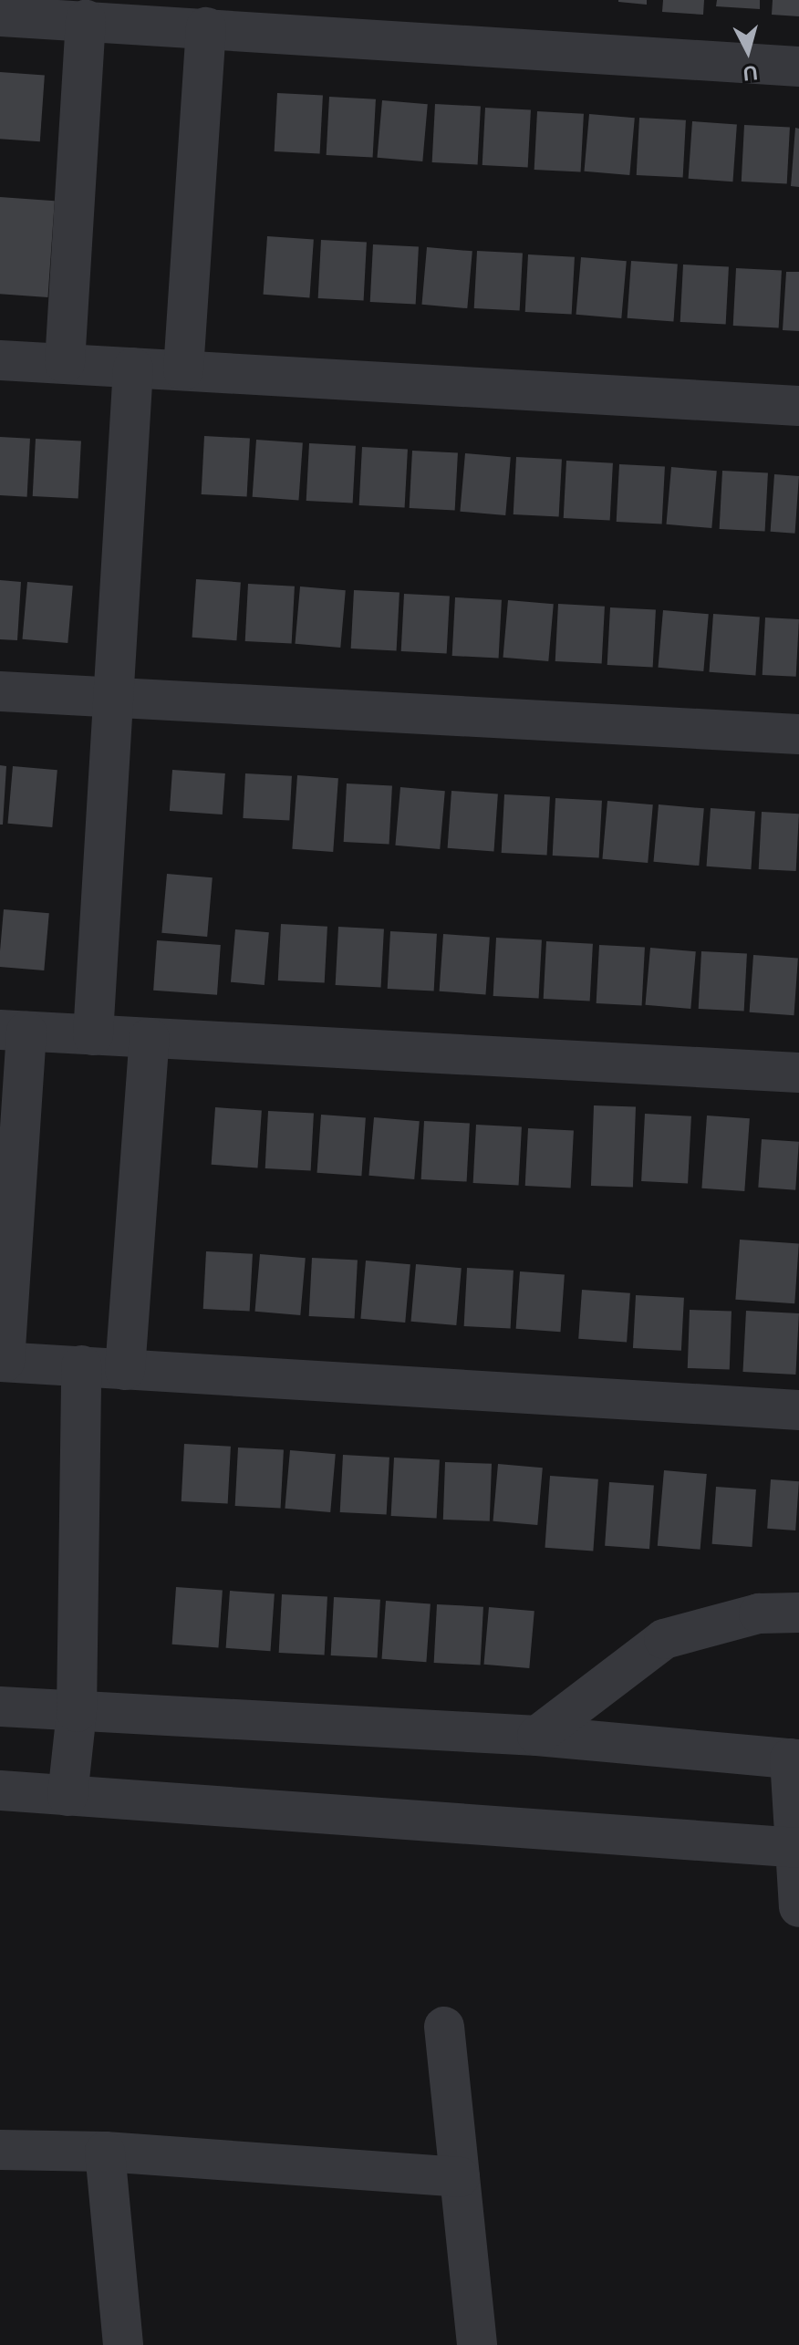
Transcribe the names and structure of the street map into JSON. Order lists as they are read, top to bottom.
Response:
{
  "north": "bottom"
}
